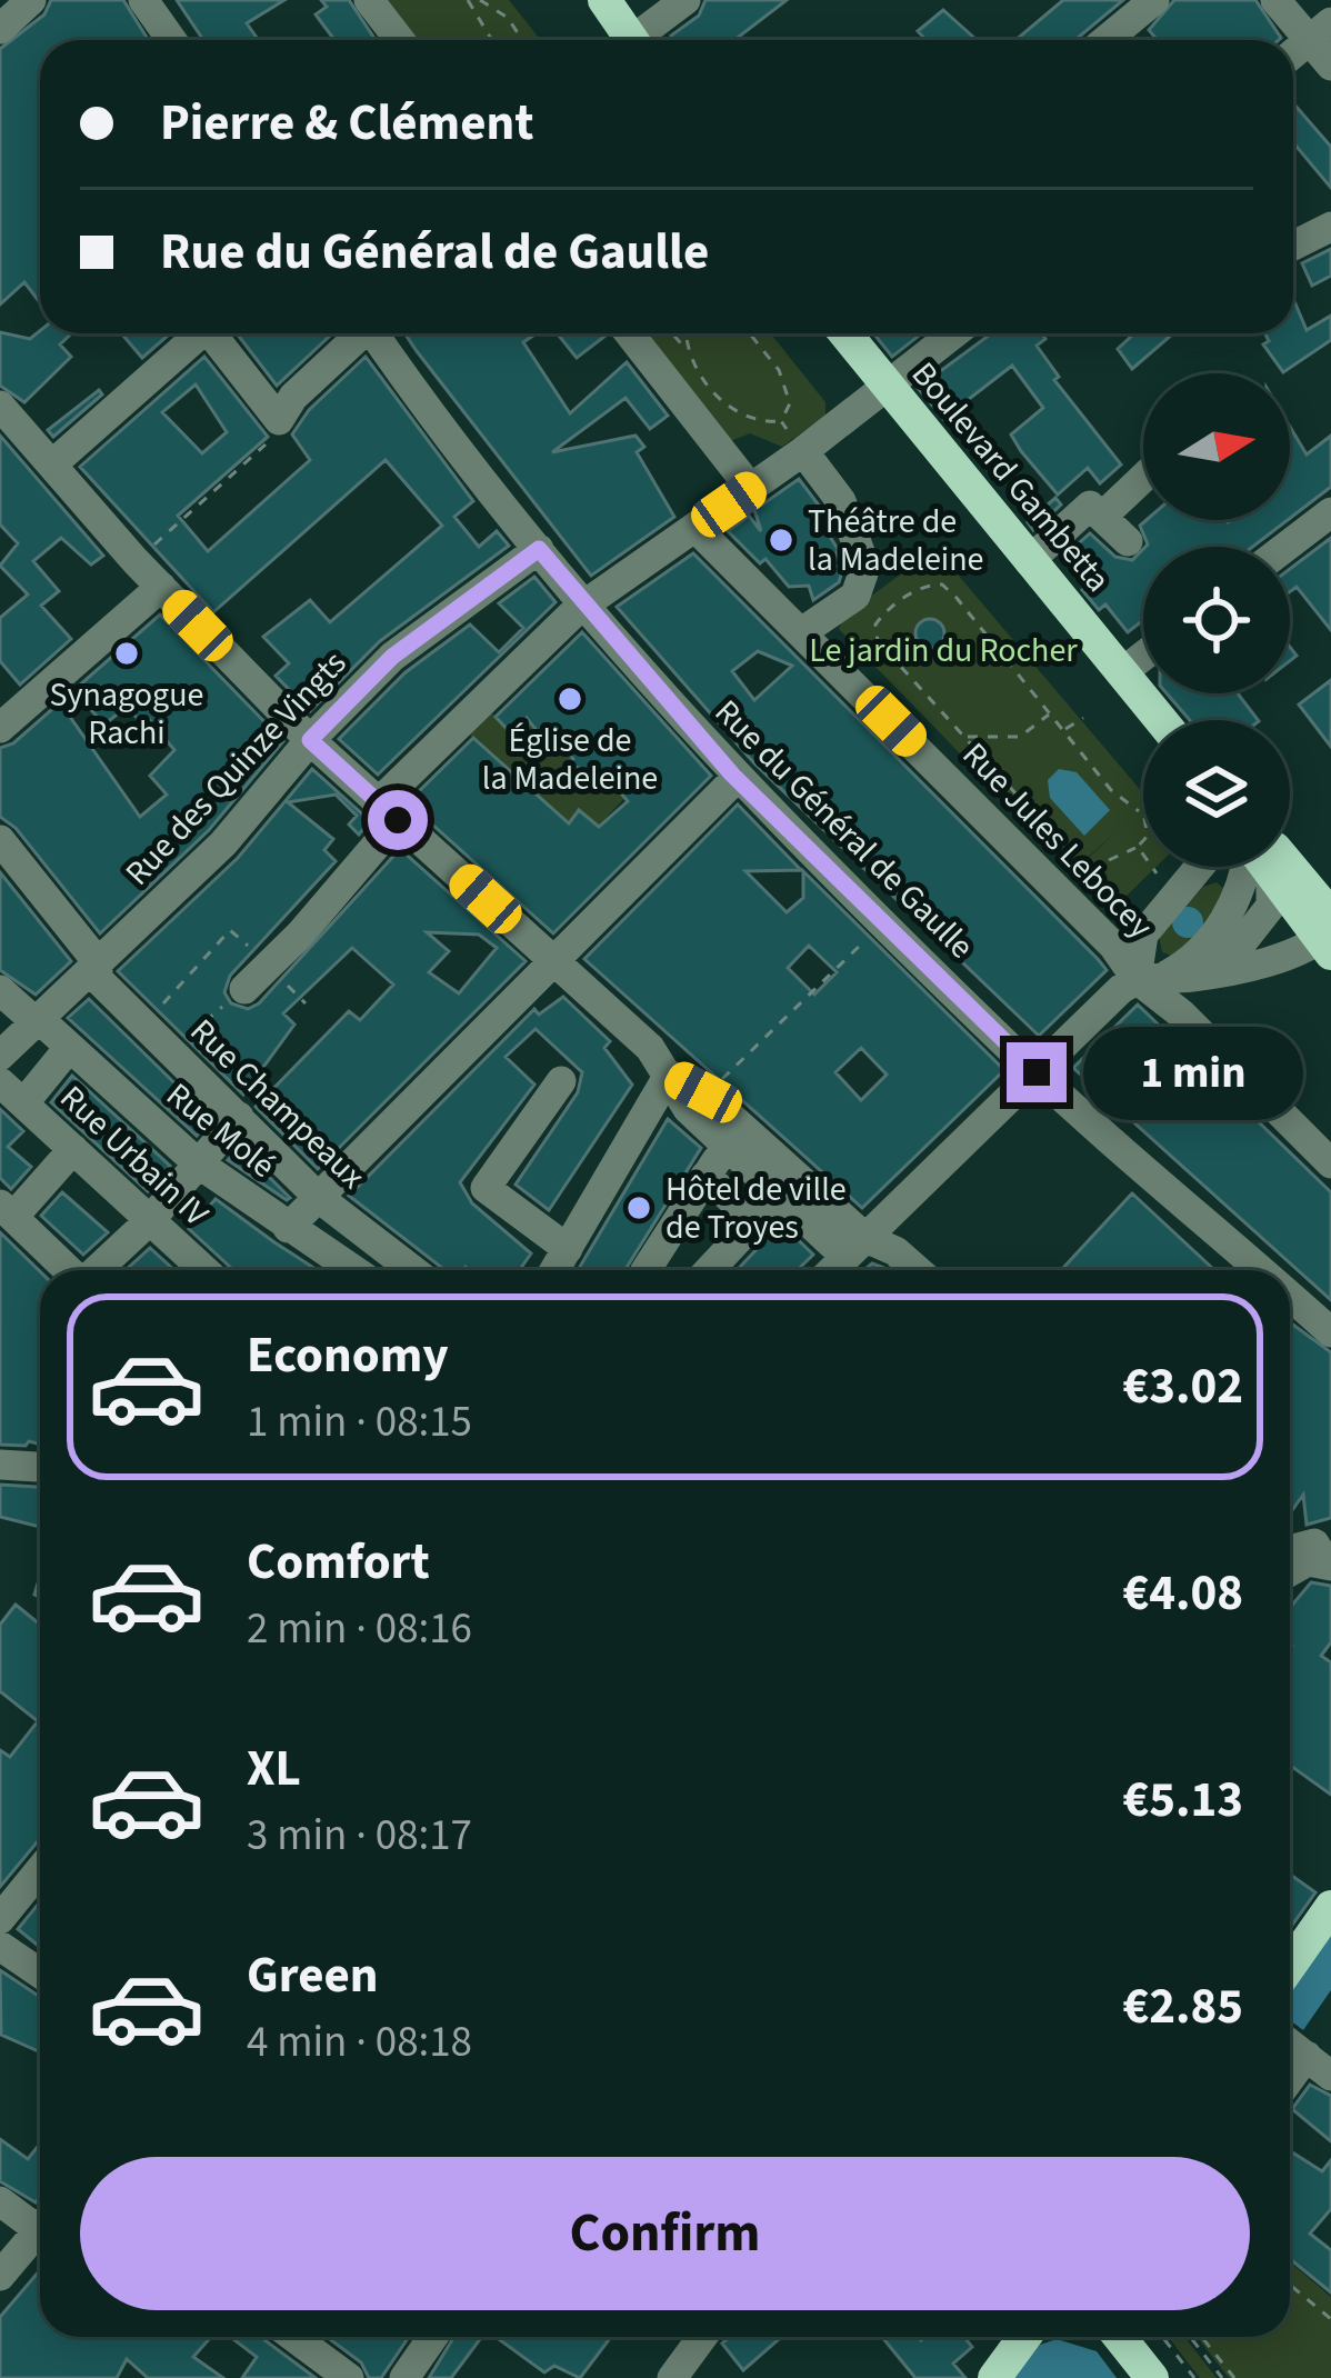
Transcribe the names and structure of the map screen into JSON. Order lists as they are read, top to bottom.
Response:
{
  "streets": {
    "main road": ["Boulevard Gambetta"],
    "street": [
      "Rue des Quinze Vingts",
      "Rue du Général de Gaulle",
      "Rue Jules Lebocey",
      "Rue Champeaux",
      "Rue Molé",
      "Rue Urbain IV"
    ]
  },
  "crossings": [
    ["Rue des Quinze Vingts", "Rue du Général de Gaulle"],
    ["Rue des Quinze Vingts", "Rue Champeaux"],
    ["Rue des Quinze Vingts", "Rue Molé"]
  ],
  "parks": ["Le jardin du Rocher"],
  "places": [
    "Théâtre de la Madeleine",
    "Synagogue Rachi",
    "Église de la Madeleine",
    "Hôtel de ville de Troyes"
  ],
  "north": "right",
  "page": {
    "banner": ["Pierre & Clément", "Rue du Général de Gaulle"],
    "bubble": "1 min",
    "list": [
      {
        "name": "Economy",
        "note": "1 min · 08:15",
        "value": "€3.02"
      },
      {
        "name": "Comfort",
        "note": "2 min · 08:16",
        "value": "€4.08"
      },
      {
        "name": "XL",
        "note": "3 min · 08:17",
        "value": "€5.13"
      },
      {
        "name": "Green",
        "note": "4 min · 08:18",
        "value": "€2.85"
      }
    ],
    "buttons": "Confirm"
  }
}
